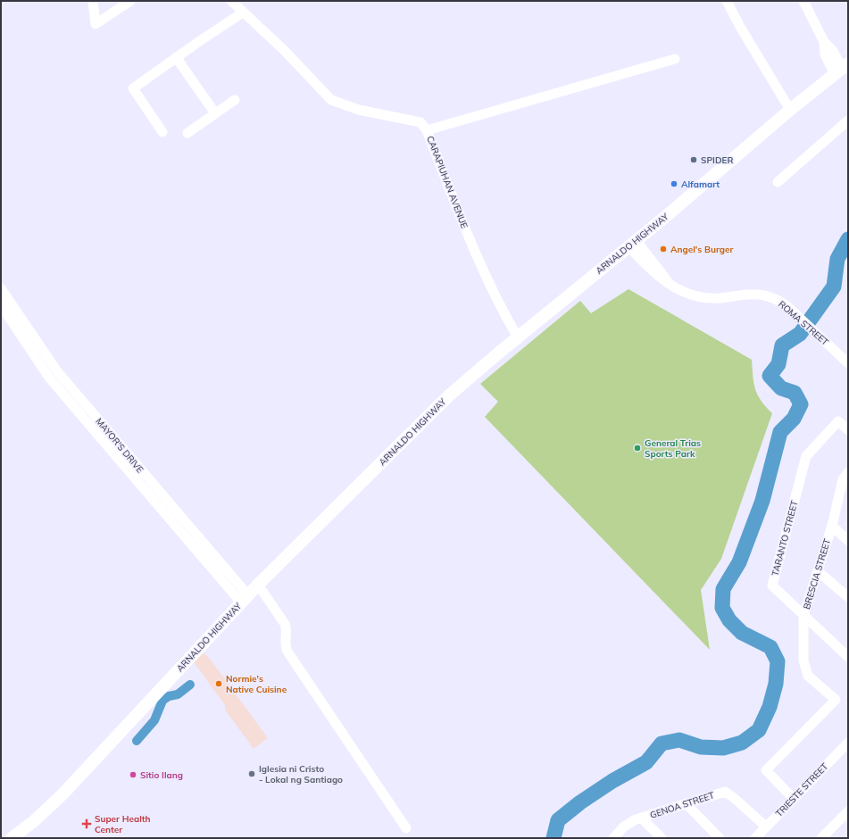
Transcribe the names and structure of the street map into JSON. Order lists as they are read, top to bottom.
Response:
{
  "streets": {
    "main road": ["ARNALDO HIGHWAY"],
    "street": [
      "CARAPIUHAN AVENUE",
      "ROMA STREET",
      "MAYOR'S DRIVE",
      "TARANTO STREET",
      "BRESCIA STREET",
      "TRIESTE STREET",
      "GENOA STREET"
    ]
  },
  "crossings": [
    ["CARAPIUHAN AVENUE", "ARNALDO HIGHWAY"],
    ["ARNALDO HIGHWAY", "ROMA STREET"],
    ["ARNALDO HIGHWAY", "MAYOR'S DRIVE"],
    ["TARANTO STREET", "BRESCIA STREET"],
    ["BRESCIA STREET", "TRIESTE STREET"],
    ["TRIESTE STREET", "GENOA STREET"]
  ],
  "places": {
    "other": [
      "SPIDER",
      "Alfamart",
      "Angel's Burger",
      "General Trias Sports Park",
      "Normie's Native Cuisine",
      "Iglesia ni Cristo - Lokal ng Santiago",
      "Sitio Ilang"
    ],
    "health": ["Super Health Center"]
  }
}
